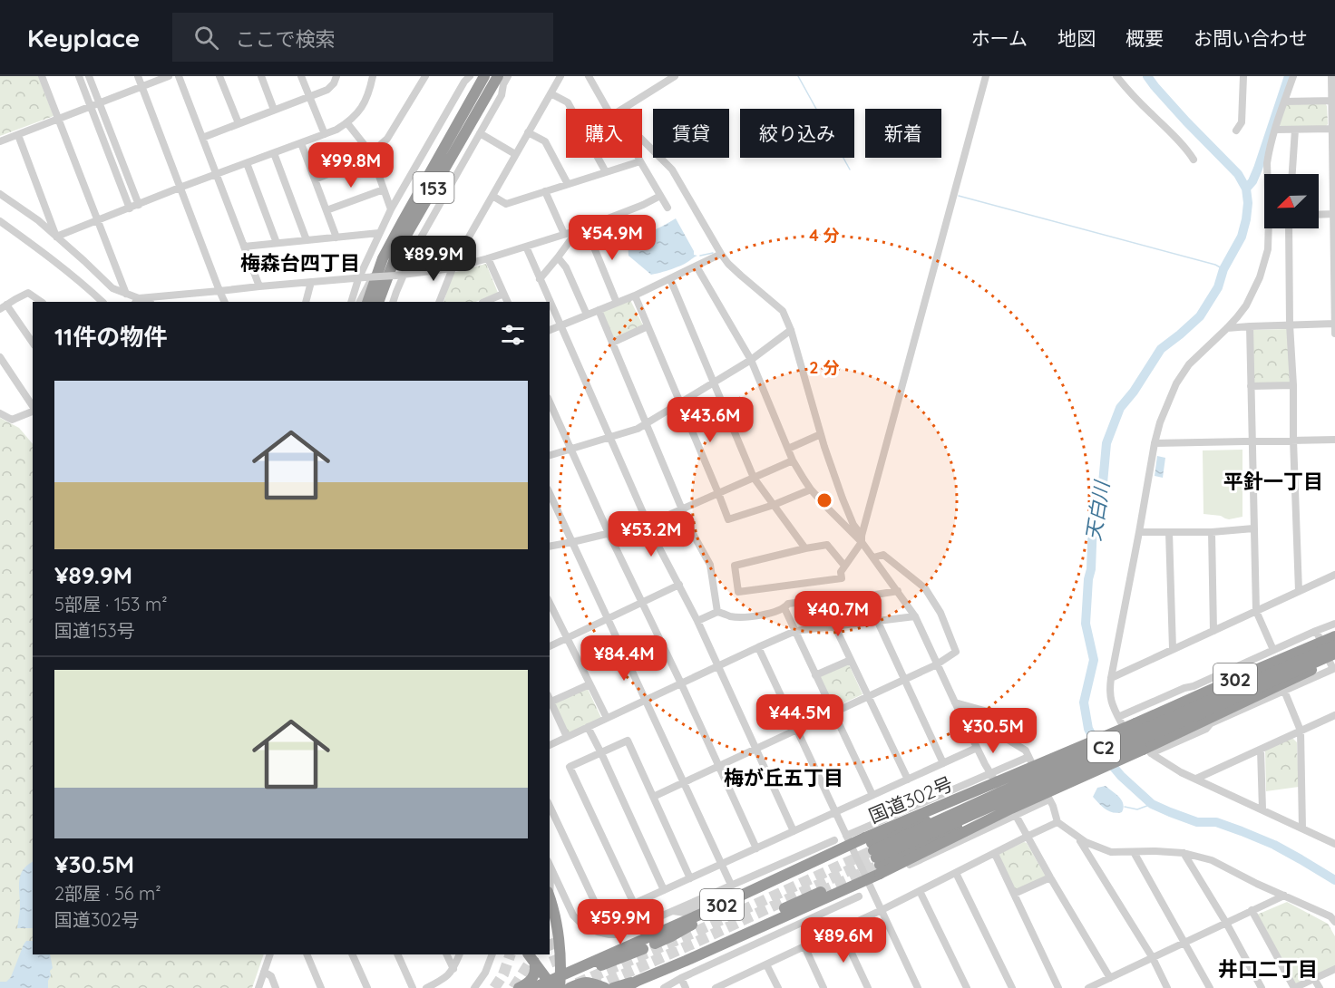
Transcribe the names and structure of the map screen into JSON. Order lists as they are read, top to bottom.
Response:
{
  "streets": {
    "highway": [
      "153",
      "302",
      "C2",
      "国道302号"
    ]
  },
  "crossings": [
    ["302", "国道302号"],
    ["C2", "国道302号"]
  ],
  "districts": [
    "梅森台四丁目",
    "平針一丁目",
    "梅が丘五丁目",
    "井口二丁目"
  ],
  "water": ["天白川"],
  "north": "bottom left",
  "page": {
    "header": "Keyplace",
    "search": "ここで検索",
    "nav": [
      "ホーム",
      "地図",
      "概要",
      "お問い合わせ"
    ],
    "chip": [
      "購入",
      "賃貸",
      "絞り込み",
      "新着"
    ],
    "price": [
      "¥99.8M",
      "¥54.9M",
      "¥89.9M",
      "¥43.6M",
      "¥53.2M",
      "¥40.7M",
      "¥84.4M",
      "¥44.5M",
      "¥30.5M",
      "¥59.9M",
      "¥89.6M"
    ],
    "heading": "11件の物件",
    "list": [
      {
        "name": "¥89.9M",
        "note": "5部屋 · 153 m² · 国道153号"
      },
      {
        "name": "¥30.5M",
        "note": "2部屋 · 56 m² · 国道302号"
      }
    ]
  },
  "rings": ["4 分", "2 分"]
}
